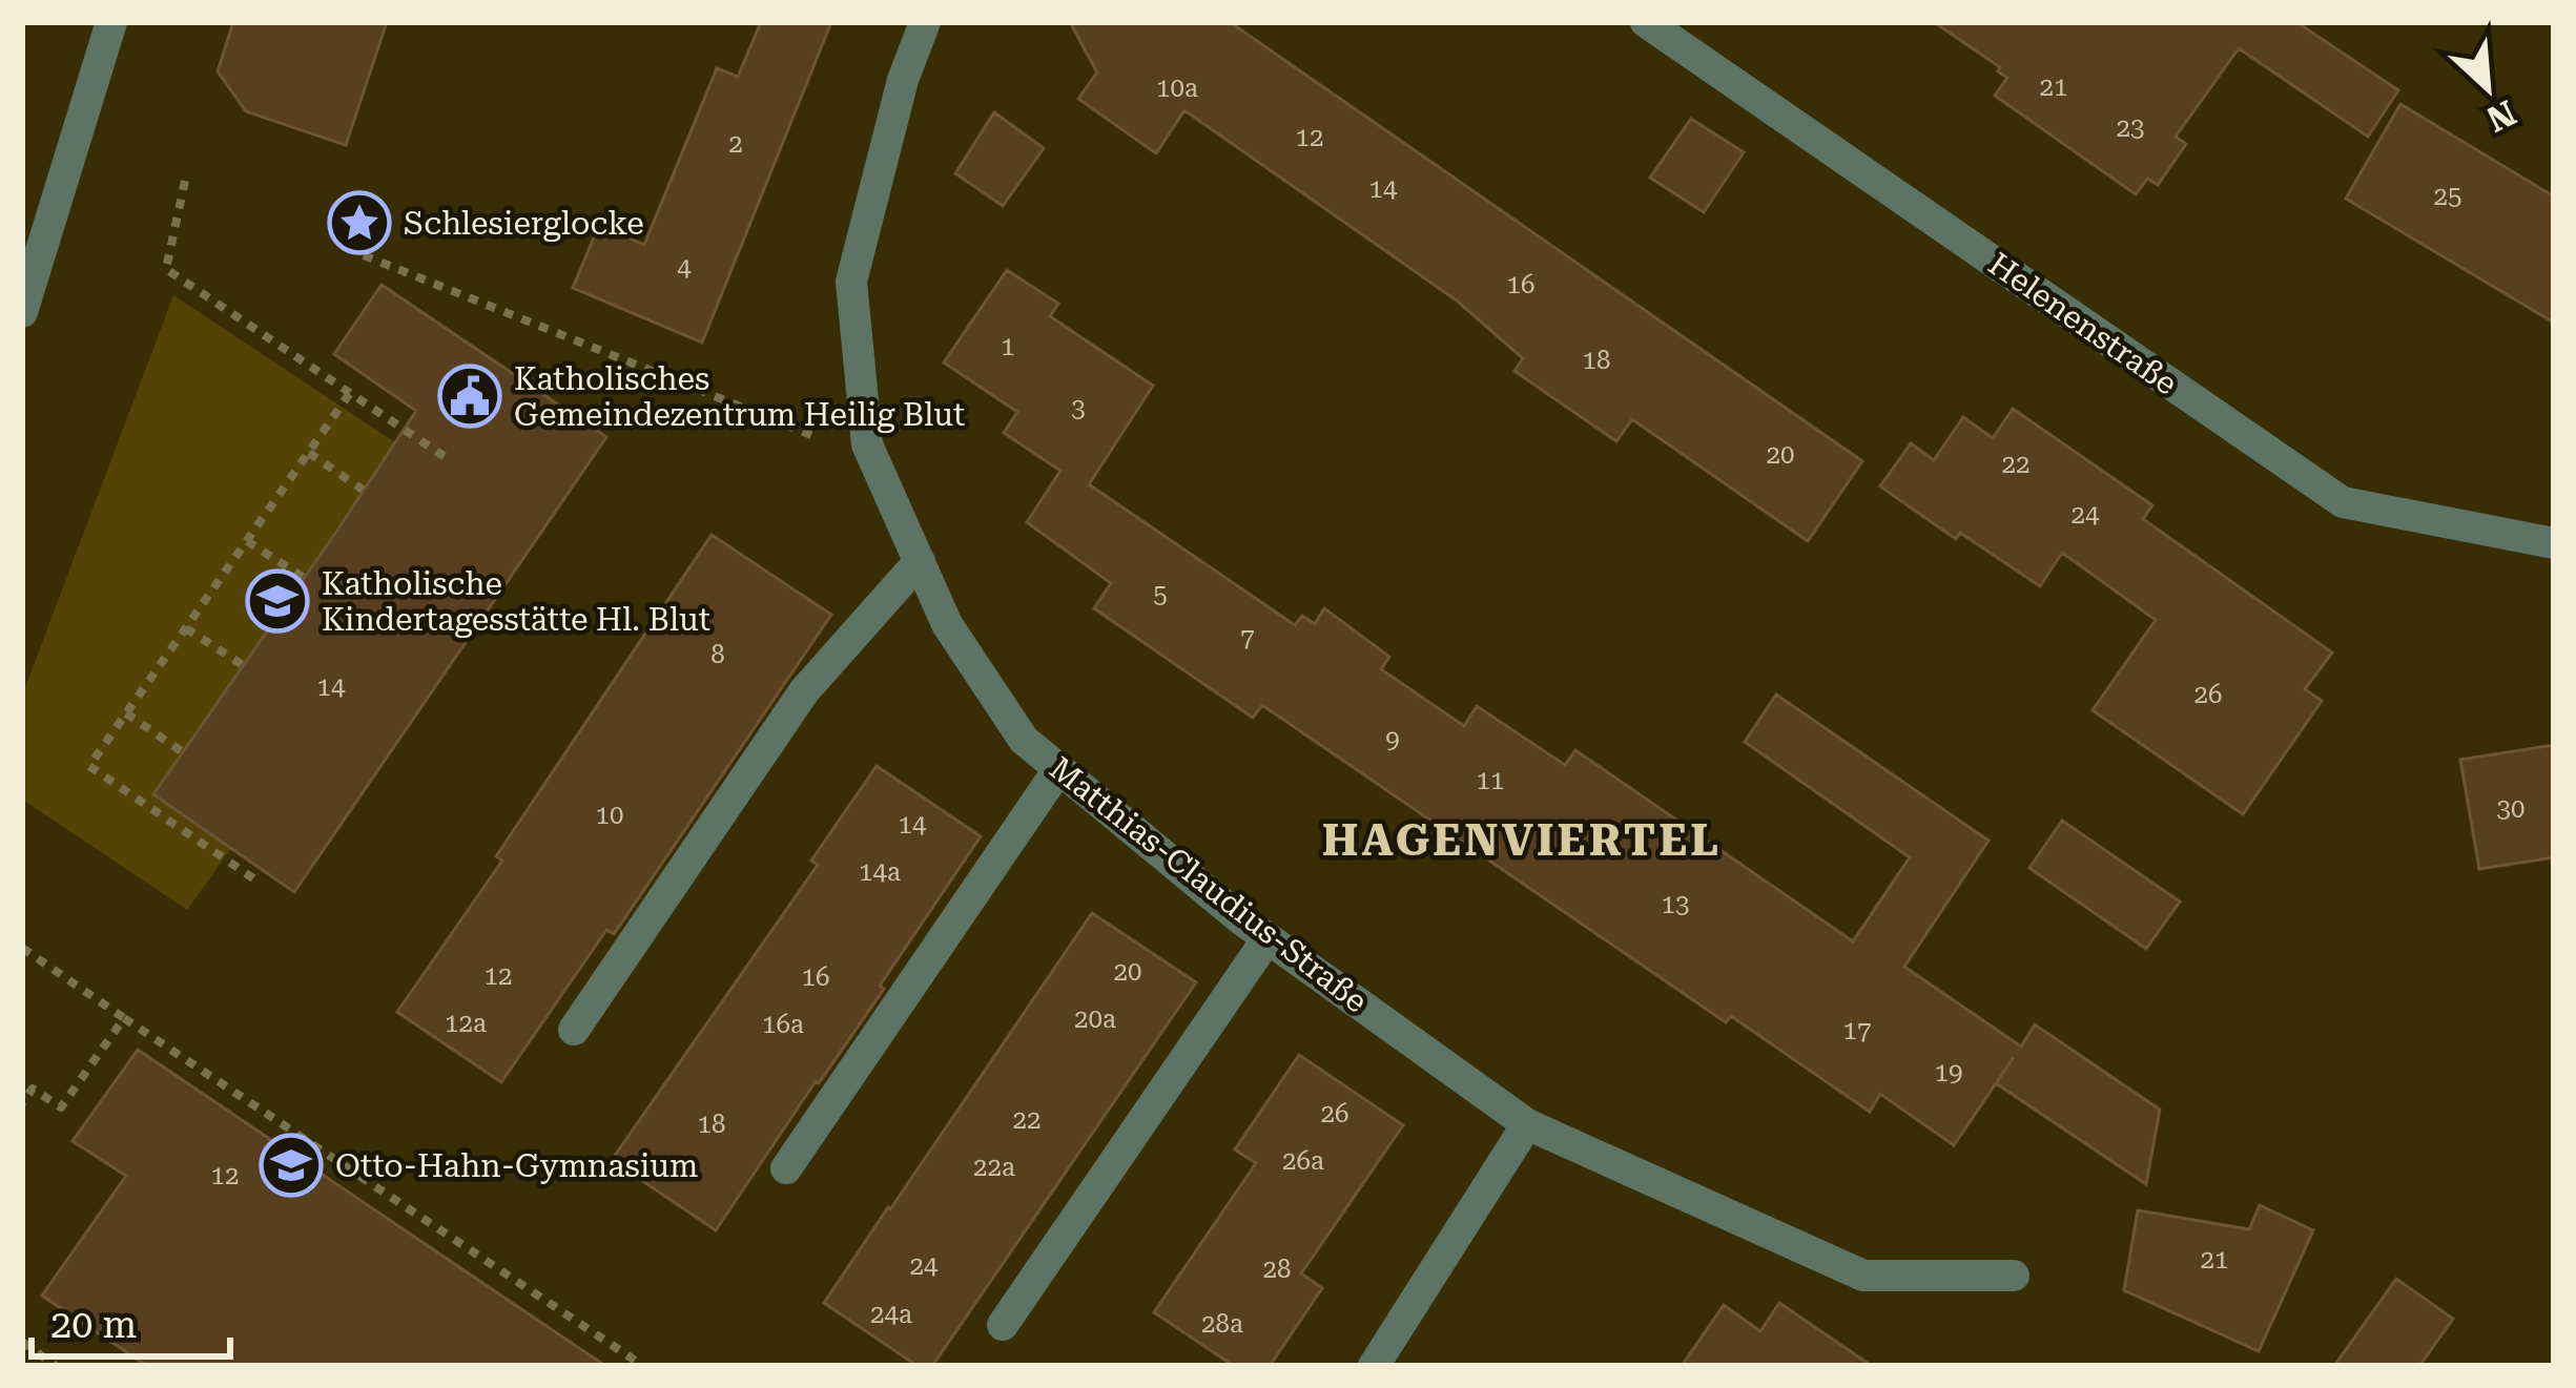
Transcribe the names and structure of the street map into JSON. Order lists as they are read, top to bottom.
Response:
{
  "streets": {
    "street": ["Helenenstraße", "Matthias-Claudius-Straße"]
  },
  "districts": ["HAGENVIERTEL"],
  "places": {
    "place": ["Schlesierglocke"],
    "public building": ["Katholisches Gemeindezentrum Heilig Blut"],
    "school or university": ["Katholische Kindertagesstätte Hl. Blut", "Otto-Hahn-Gymnasium"]
  },
  "house_numbers": [
    "21",
    "10a",
    "23",
    "12",
    "2",
    "14",
    "25",
    "4",
    "16",
    "1",
    "18",
    "3",
    "20",
    "22",
    "24",
    "5",
    "7",
    "8",
    "14",
    "26",
    "9",
    "11",
    "30",
    "10",
    "14",
    "14a",
    "13",
    "20",
    "12",
    "16",
    "20a",
    "12a",
    "16a",
    "17",
    "19",
    "26",
    "22",
    "18",
    "26a",
    "22a",
    "12",
    "21",
    "24",
    "28",
    "24a",
    "28a"
  ],
  "scale_bar": "20 m",
  "north": "bottom right"
}
